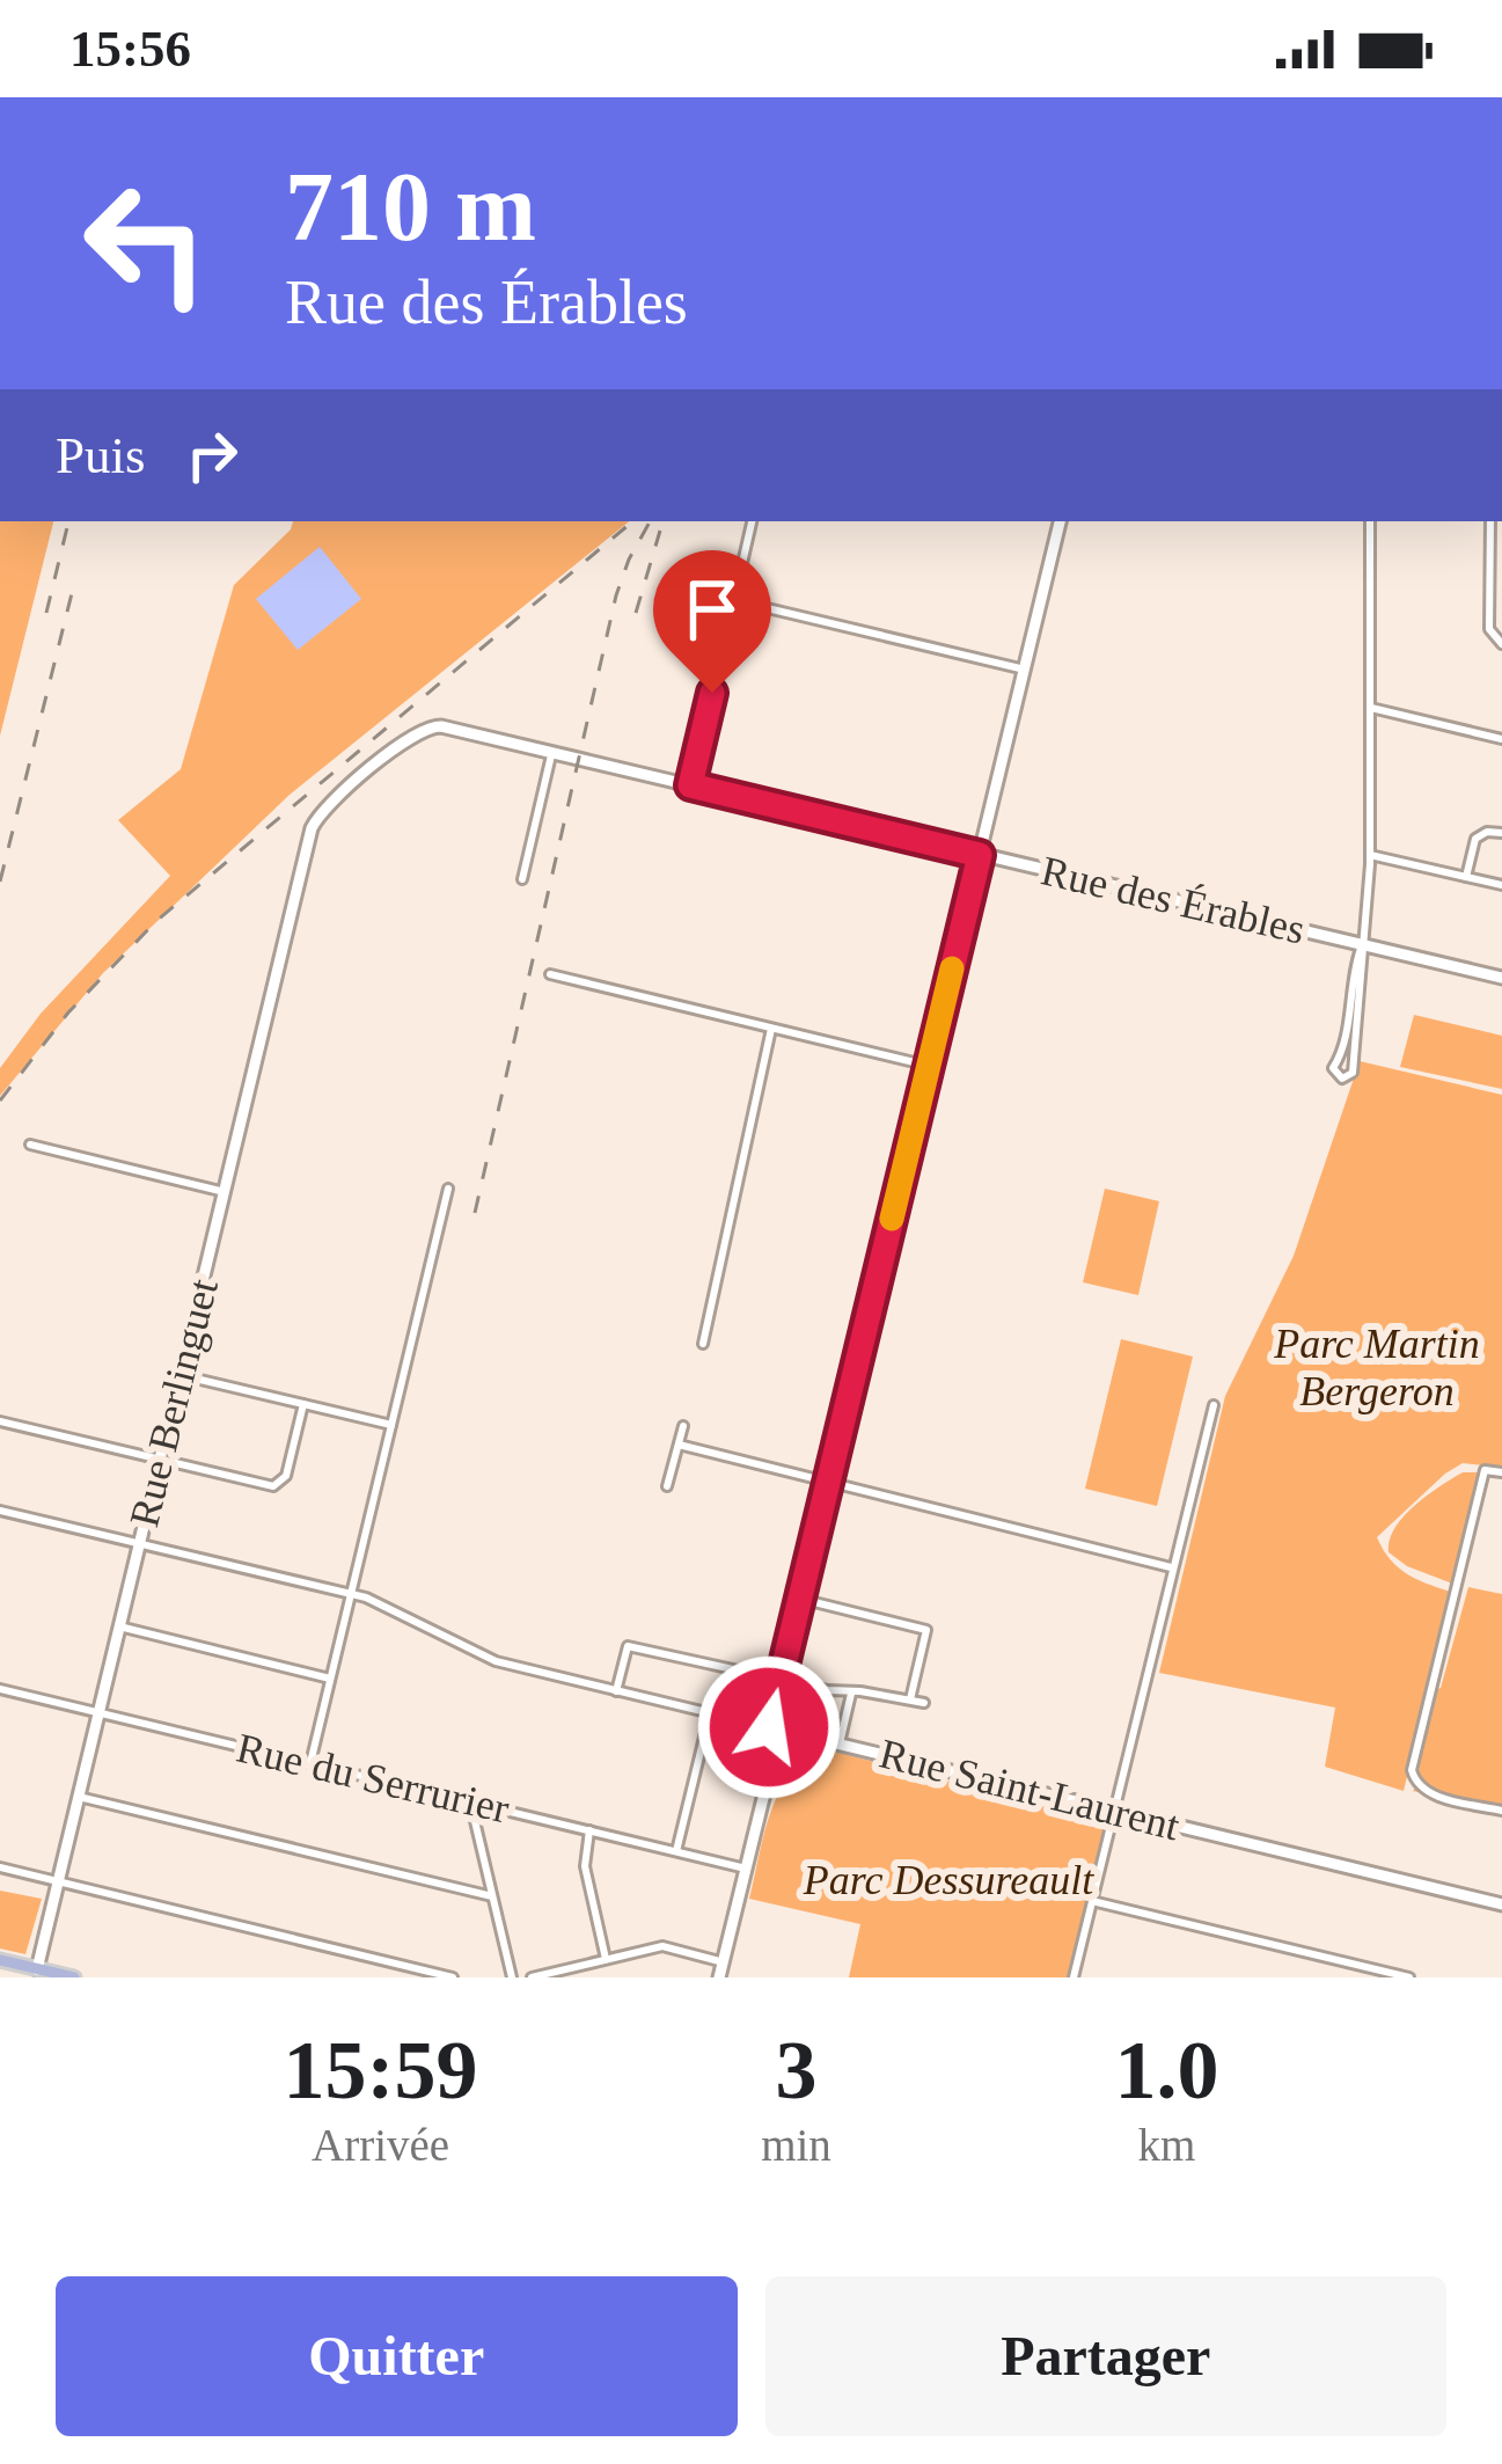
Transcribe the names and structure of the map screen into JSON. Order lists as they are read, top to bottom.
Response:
{
  "streets": {
    "street": [
      "Rue des Érables",
      "Rue Berlinguet",
      "Rue du Serrurier",
      "Rue Saint-Laurent"
    ]
  },
  "crossings": [
    ["Rue des Érables", "Rue Berlinguet"],
    ["Rue Berlinguet", "Rue du Serrurier"],
    ["Rue Berlinguet", "Rue Saint-Laurent"]
  ],
  "parks": ["Parc Martin Bergeron", "Parc Dessureault"],
  "page": {
    "status": "15:56",
    "turn": ["710 m", "Rue des Érables"],
    "then": "Puis",
    "eta": [
      "15:59",
      "Arrivée",
      "3",
      "min",
      "1.0",
      "km"
    ],
    "buttons": ["Quitter", "Partager"]
  }
}
